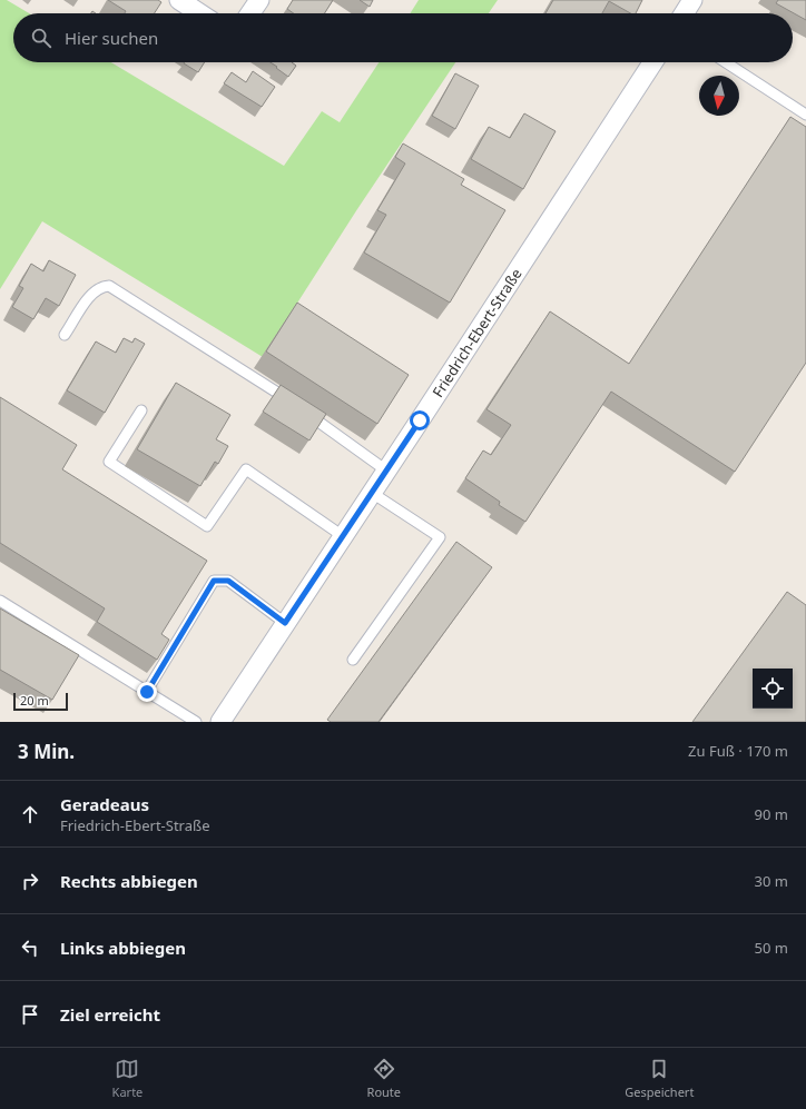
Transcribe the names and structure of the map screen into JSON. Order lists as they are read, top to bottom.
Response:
{
  "streets": {
    "street": ["Friedrich-Ebert-Straße"]
  },
  "scale_bar": "20 m",
  "north": "bottom",
  "page": {
    "search": "Hier suchen",
    "scale": "20 m",
    "heading": ["3 Min.", "Zu Fuß · 170 m"],
    "list": [
      ["Geradeaus", "Friedrich-Ebert-Straße", "90 m"],
      ["Rechts abbiegen", "30 m"],
      ["Links abbiegen", "50 m"],
      "Ziel erreicht"
    ],
    "nav": ["Karte", "Route", "Gespeichert"]
  }
}
